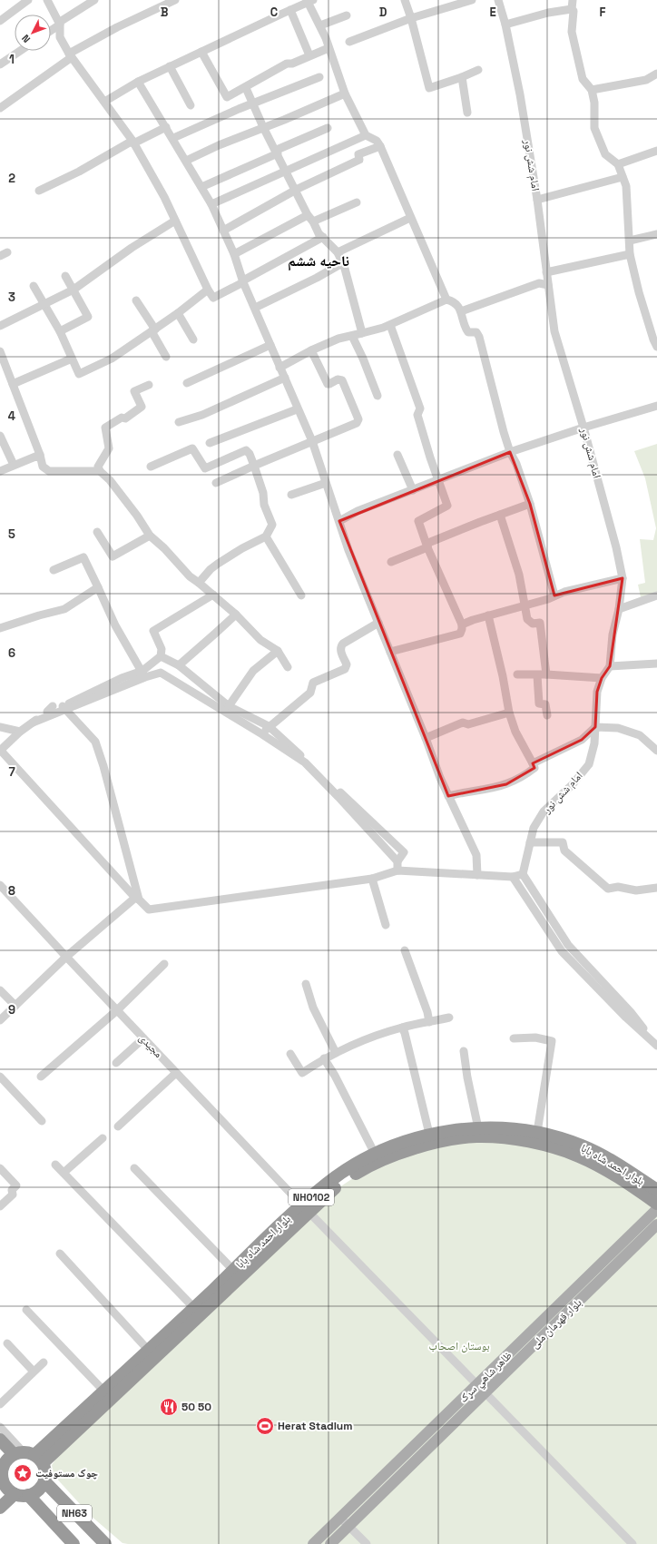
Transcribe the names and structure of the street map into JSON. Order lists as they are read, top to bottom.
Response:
{
  "streets": {
    "highway": ["بلوار احمد شاه بابا", "NH0102", "NH63"],
    "main road": ["بلوار قهرمان ملی", "ظاهر شاهي سړک"],
    "street": ["امام شش نور", "مجیدی"]
  },
  "crossings": [
    ["مجیدی", "بلوار احمد شاه بابا"],
    ["مجیدی", "بلوار قهرمان ملی"],
    ["مجیدی", "ظاهر شاهي سړک"],
    ["بلوار احمد شاه بابا", "NH63"]
  ],
  "districts": ["ناحیه ششم"],
  "parks": ["بوستان اصحاب"],
  "places": {
    "restaurant": ["50 50"],
    "sports": ["Herat Stadium"],
    "place": ["چوک مستوفیت"]
  },
  "north": "bottom left",
  "grid": {
    "columns": [
      "B",
      "C",
      "D",
      "E",
      "F"
    ],
    "rows": [
      "1",
      "2",
      "3",
      "4",
      "5",
      "6",
      "7",
      "8",
      "9"
    ]
  }
}
